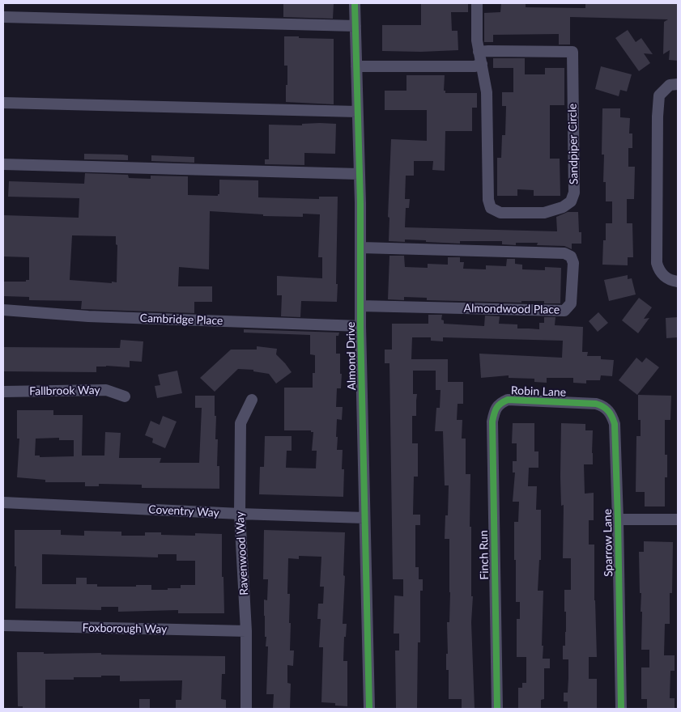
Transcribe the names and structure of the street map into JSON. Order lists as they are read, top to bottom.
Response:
{
  "streets": {
    "street": [
      "Sandpiper Circle",
      "Almondwood Place",
      "Cambridge Place",
      "Almond Drive",
      "Fallbrook Way",
      "Robin Lane",
      "Coventry Way",
      "Sparrow Lane",
      "Ravenwood Way",
      "Finch Run",
      "Foxborough Way"
    ]
  },
  "crossings": [
    ["Almondwood Place", "Almond Drive"],
    ["Cambridge Place", "Almond Drive"],
    ["Almond Drive", "Coventry Way"],
    ["Robin Lane", "Sparrow Lane"],
    ["Robin Lane", "Finch Run"],
    ["Coventry Way", "Ravenwood Way"],
    ["Ravenwood Way", "Foxborough Way"]
  ]
}
